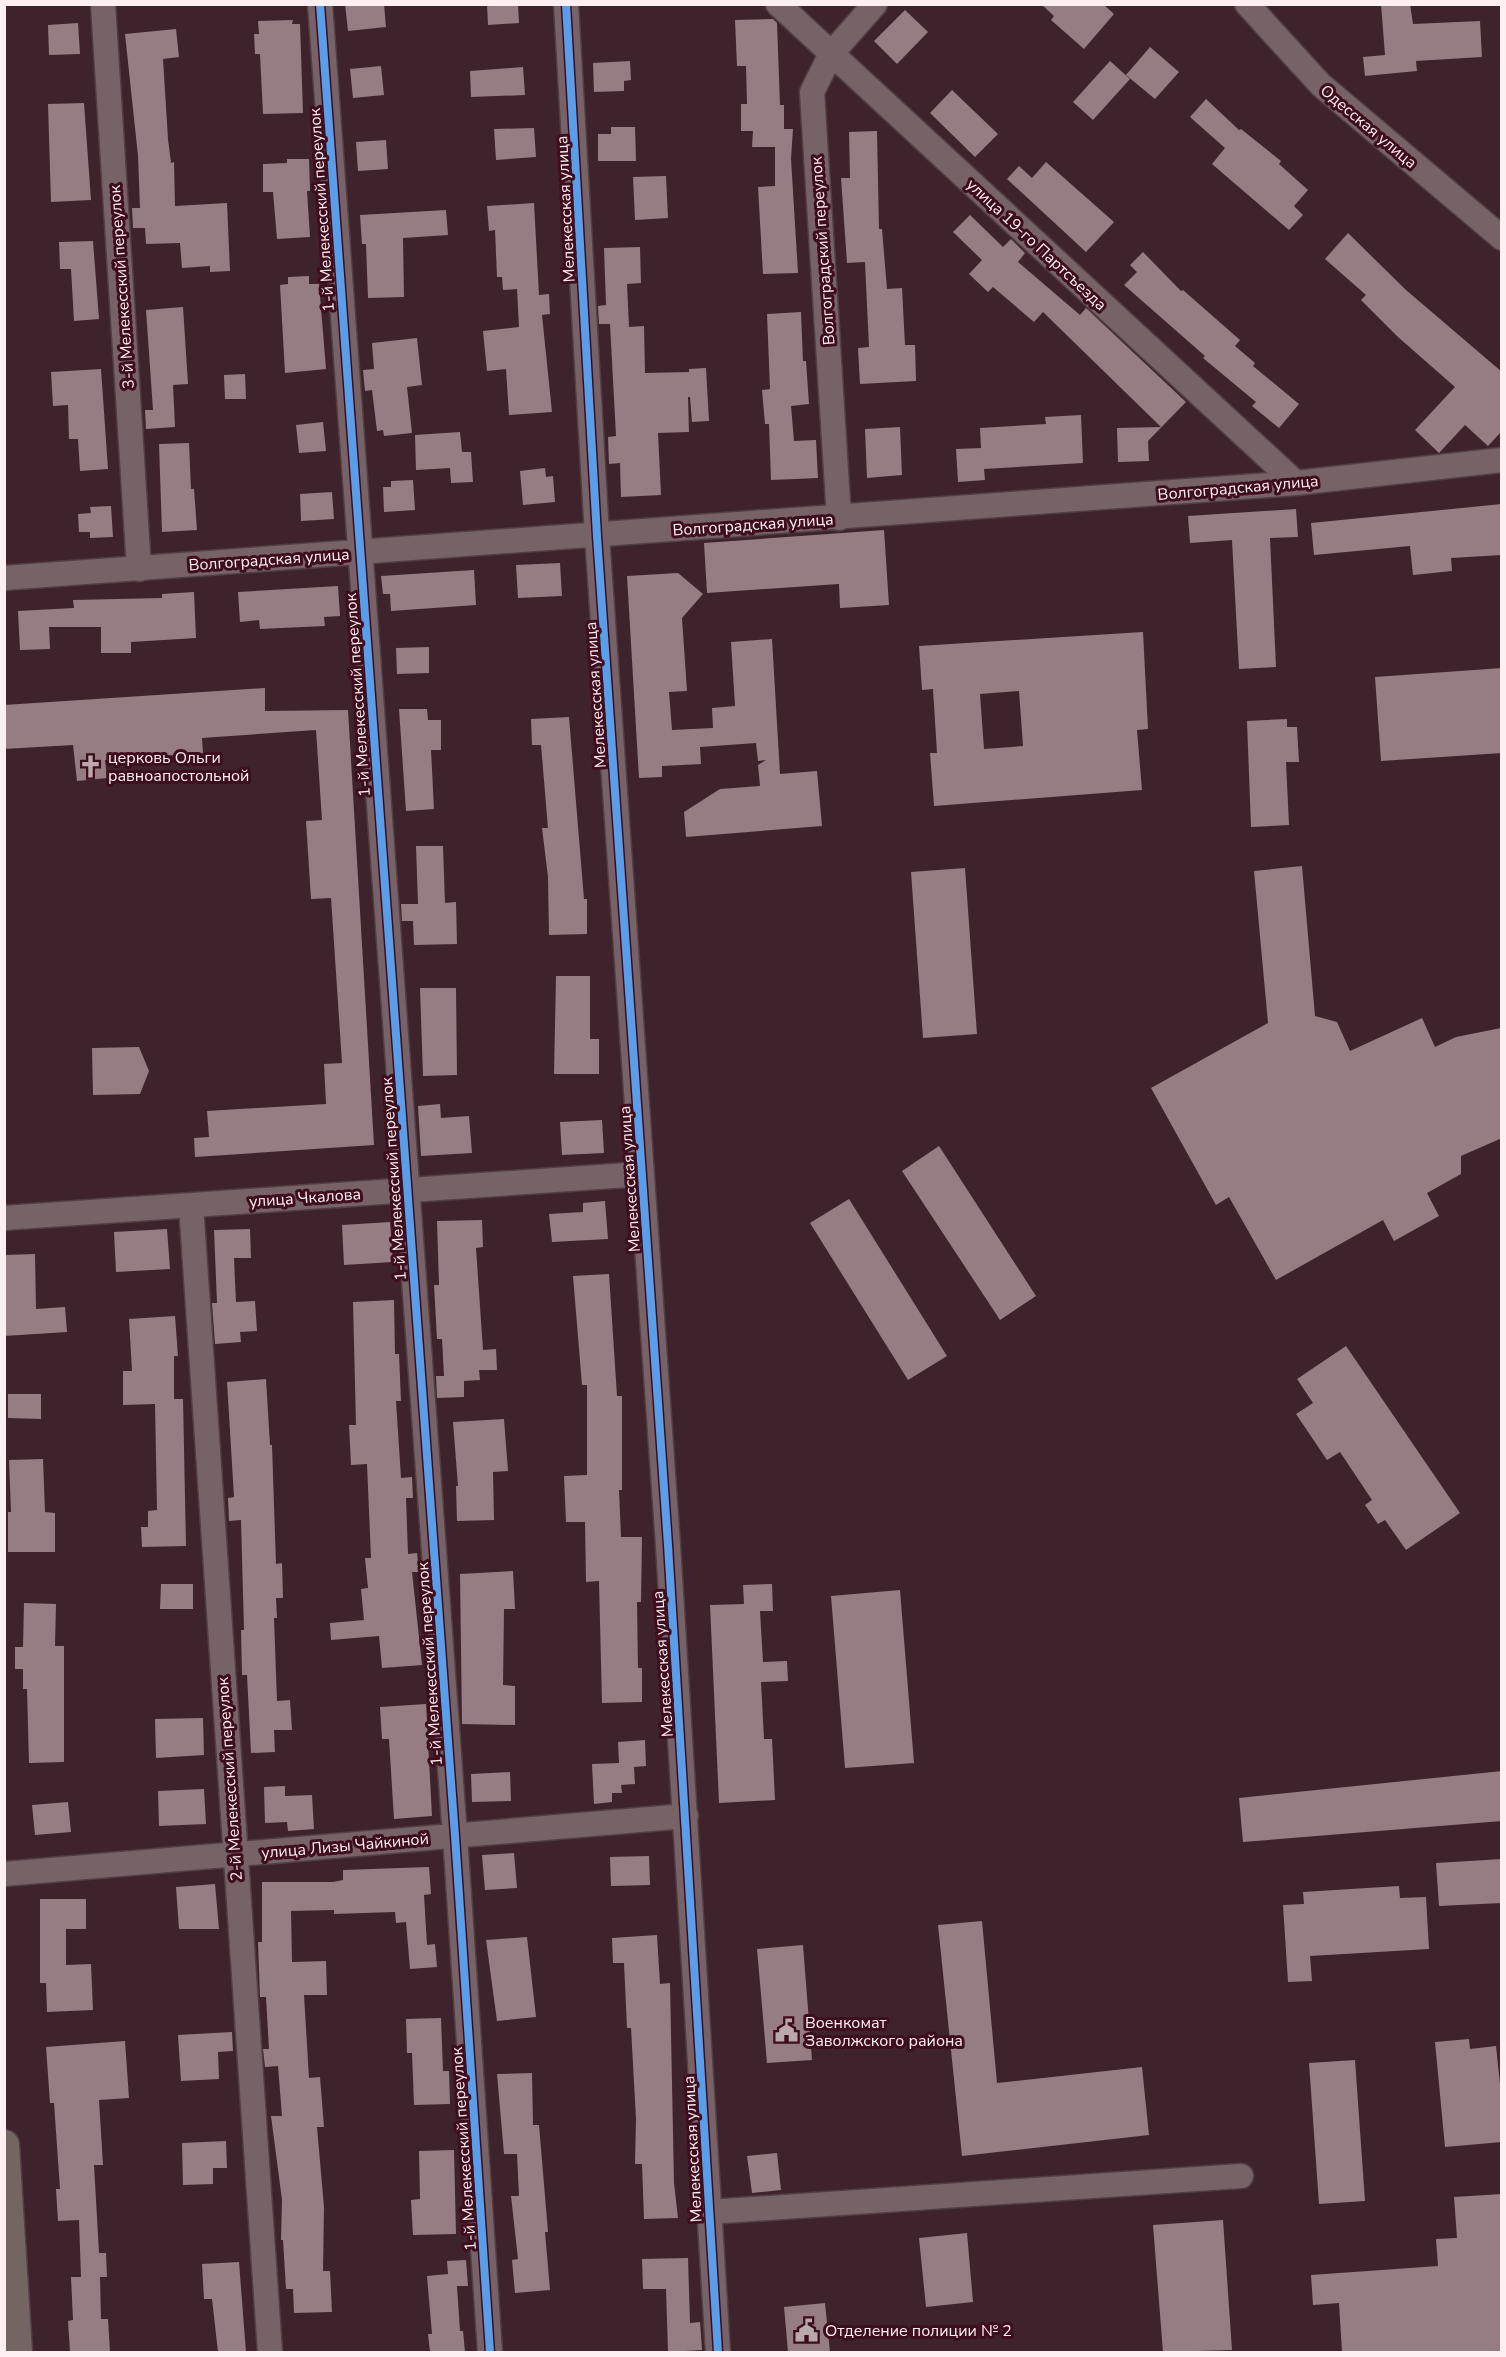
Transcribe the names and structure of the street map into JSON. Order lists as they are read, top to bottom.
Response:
{
  "streets": {
    "street": [
      "Одесская улица",
      "Мелекесская улица",
      "1-й Мелекесский переулок",
      "улица 19-го Партсъезда",
      "Волгоградский переулок",
      "3-й Мелекесский переулок",
      "Волгоградская улица",
      "улица Чкалова",
      "2-й Мелекесский переулок",
      "улица Лизы Чайкиной"
    ]
  },
  "crossings": [
    ["Мелекесская улица", "Волгоградская улица"],
    ["Мелекесская улица", "улица Чкалова"],
    ["Мелекесская улица", "улица Лизы Чайкиной"],
    ["1-й Мелекесский переулок", "Волгоградская улица"],
    ["1-й Мелекесский переулок", "улица Чкалова"],
    ["1-й Мелекесский переулок", "улица Лизы Чайкиной"],
    ["улица 19-го Партсъезда", "Волгоградский переулок"],
    ["улица 19-го Партсъезда", "Волгоградская улица"],
    ["Волгоградский переулок", "Волгоградская улица"],
    ["3-й Мелекесский переулок", "Волгоградская улица"],
    ["улица Чкалова", "2-й Мелекесский переулок"],
    ["2-й Мелекесский переулок", "улица Лизы Чайкиной"]
  ],
  "places": {
    "church": ["церковь Ольги равноапостольной"],
    "public building": ["Военкомат Заволжского района", "Отделение полиции № 2"]
  }
}
